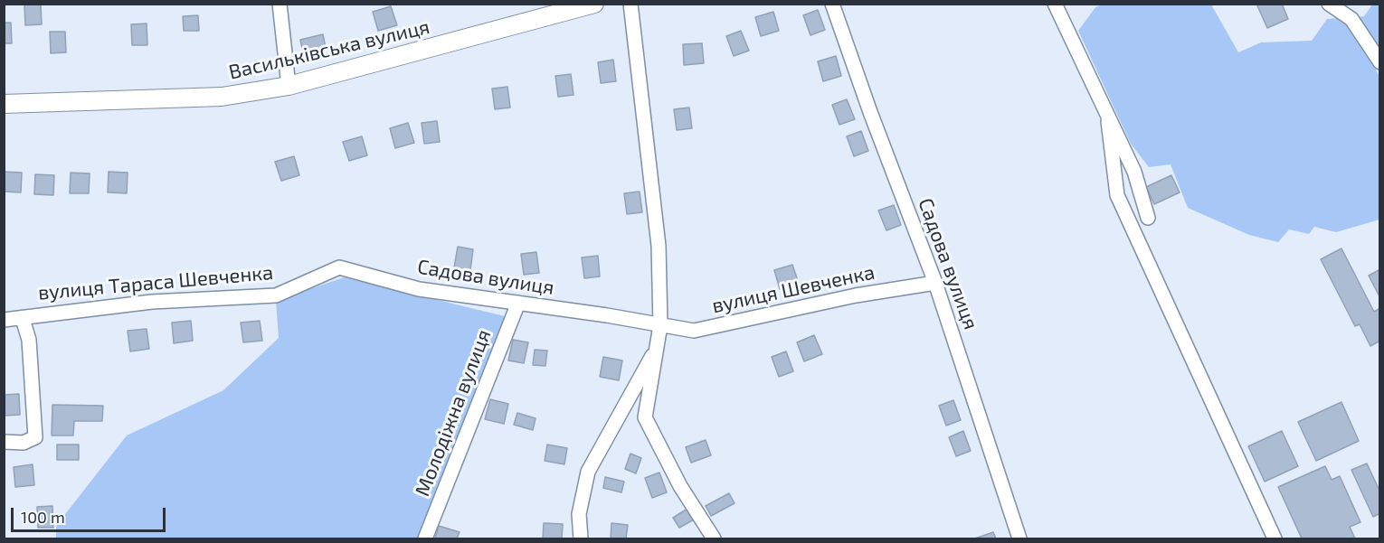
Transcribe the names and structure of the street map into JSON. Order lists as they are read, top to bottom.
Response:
{
  "streets": {
    "main road": ["Васильківська вулиця"],
    "street": [
      "Садова вулиця",
      "вулиця Тараса Шевченка",
      "вулиця Шевченка",
      "Молодіжна вулиця"
    ]
  },
  "crossings": [
    ["Садова вулиця", "вулиця Тараса Шевченка"],
    ["Садова вулиця", "вулиця Шевченка"],
    ["Садова вулиця", "Молодіжна вулиця"]
  ],
  "scale_bar": "100 m"
}
